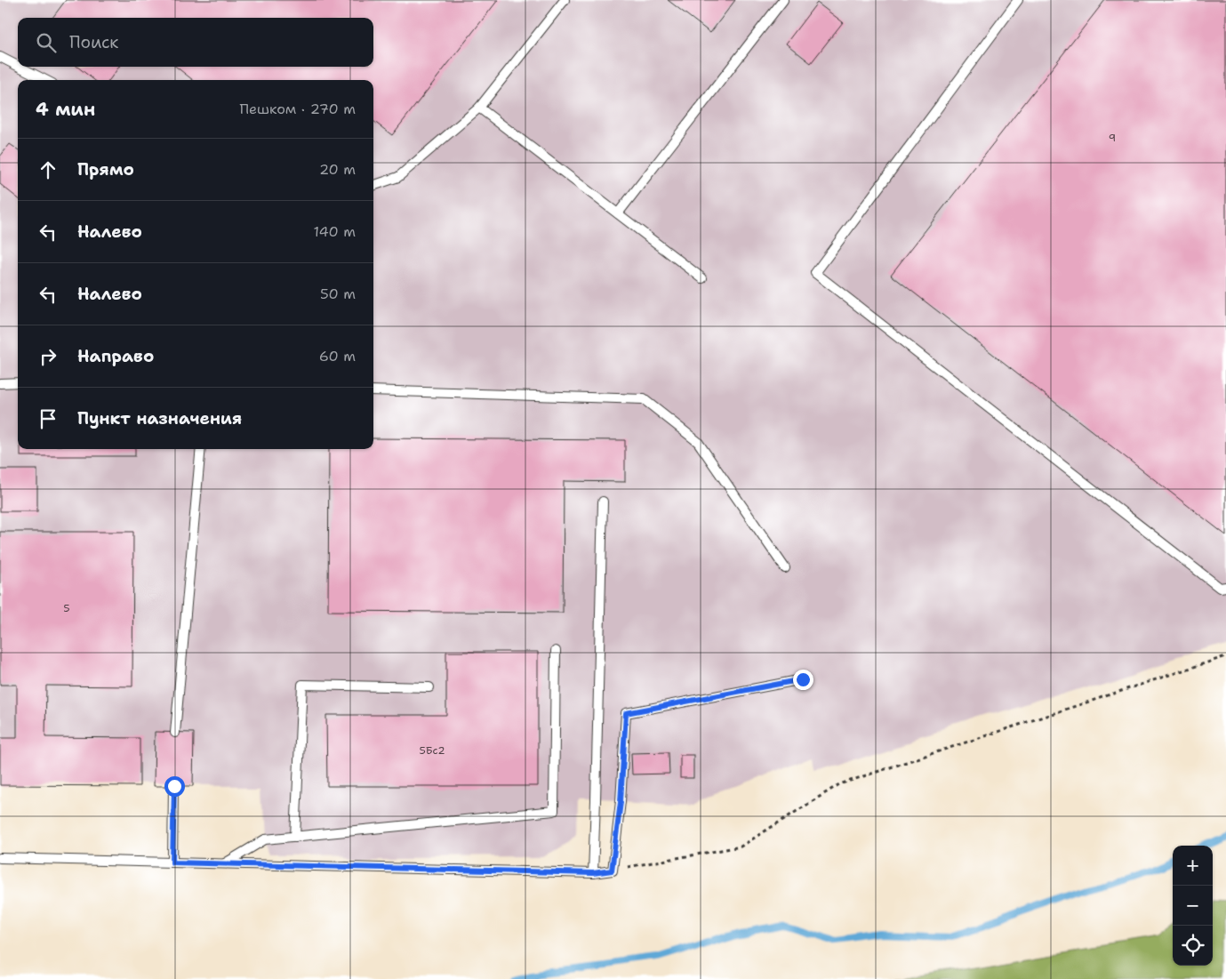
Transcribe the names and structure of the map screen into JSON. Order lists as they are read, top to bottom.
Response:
{
  "house_numbers": ["9", "5", "5Бс2"],
  "page": {
    "search": "Поиск",
    "heading": ["4 мин", "Пешком · 270 m"],
    "list": [
      ["Прямо", "20 m"],
      ["Налево", "140 m"],
      ["Налево", "50 m"],
      ["Направо", "60 m"],
      "Пункт назначения"
    ],
    "map_buttons": ["+", "−"]
  }
}
